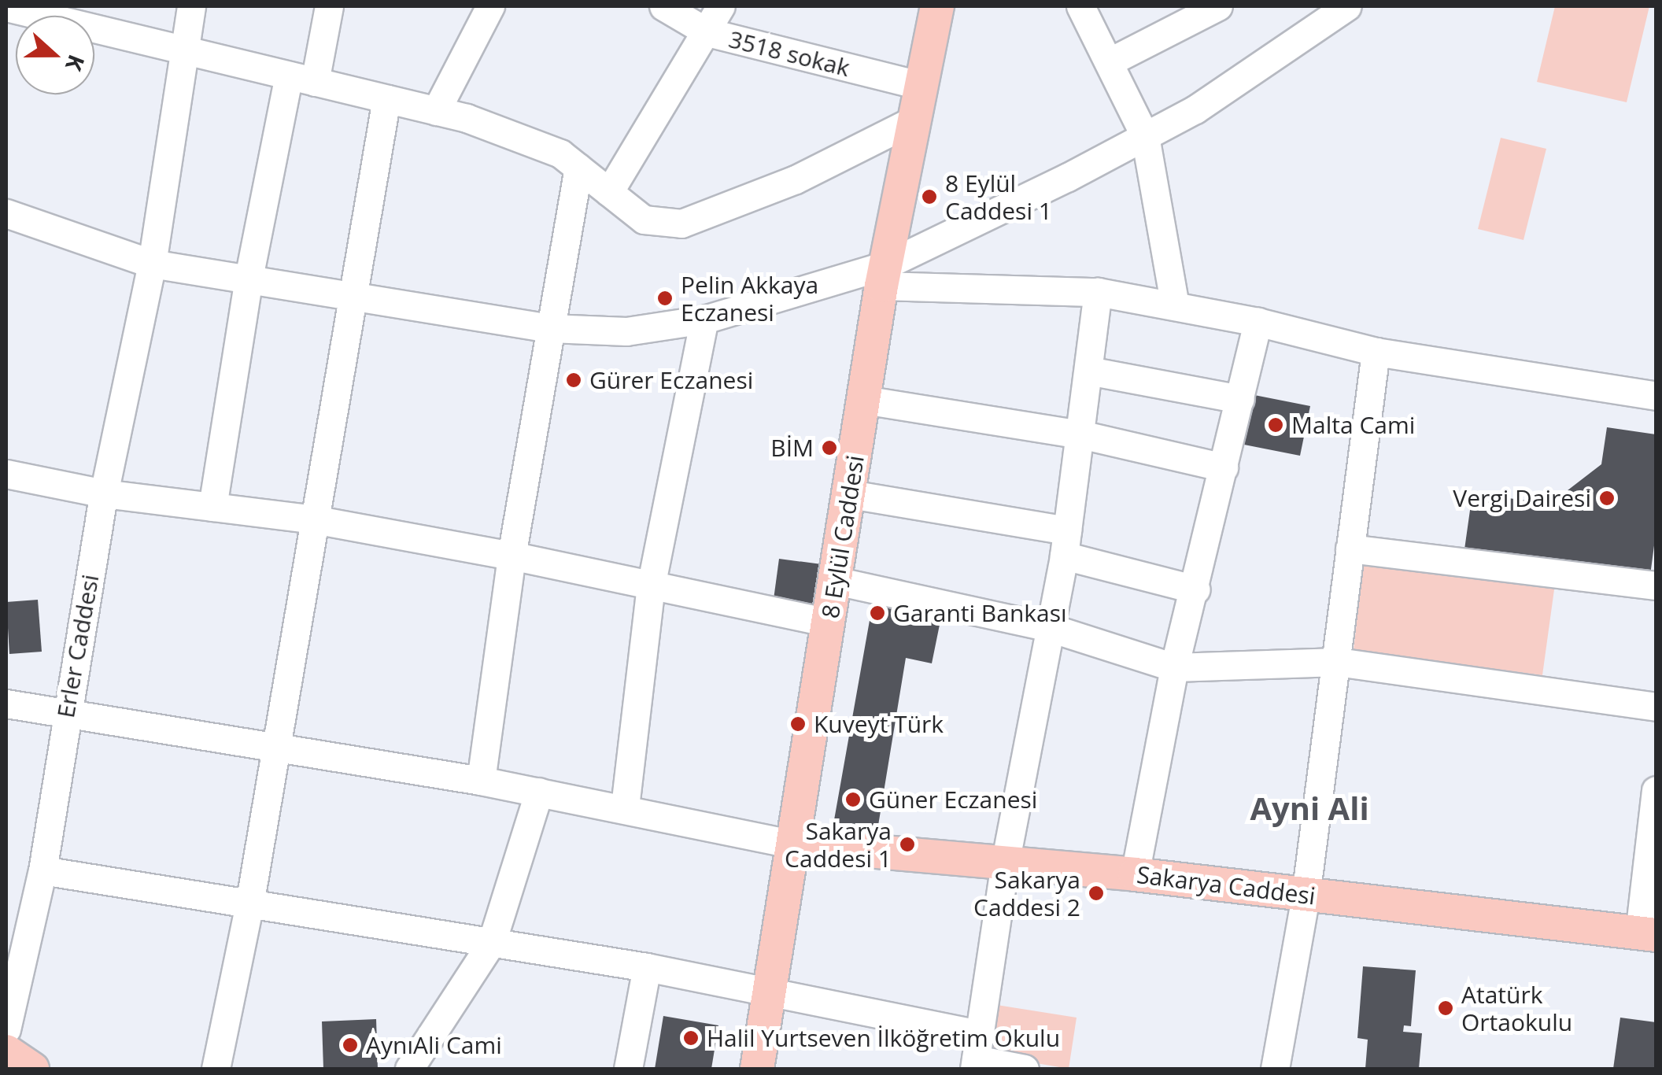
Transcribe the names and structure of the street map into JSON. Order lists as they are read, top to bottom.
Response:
{
  "streets": {
    "main road": ["8 Eylül Caddesi", "Sakarya Caddesi"],
    "street": ["3518 sokak", "Erler Caddesi"]
  },
  "crossings": [
    ["3518 sokak", "8 Eylül Caddesi"],
    ["8 Eylül Caddesi", "Sakarya Caddesi"]
  ],
  "districts": ["Ayni Ali"],
  "places": [
    "8 Eylül Caddesi 1",
    "Pelin Akkaya Eczanesi",
    "Gürer Eczanesi",
    "Malta Cami",
    "BİM",
    "Vergi Dairesi",
    "Garanti Bankası",
    "Kuveyt Türk",
    "Güner Eczanesi",
    "Sakarya Caddesi 1",
    "Sakarya Caddesi 2",
    "Atatürk Ortaokulu",
    "Halil Yurtseven İlköğretim Okulu",
    "AynıAli Cami"
  ],
  "north": "right"
}
